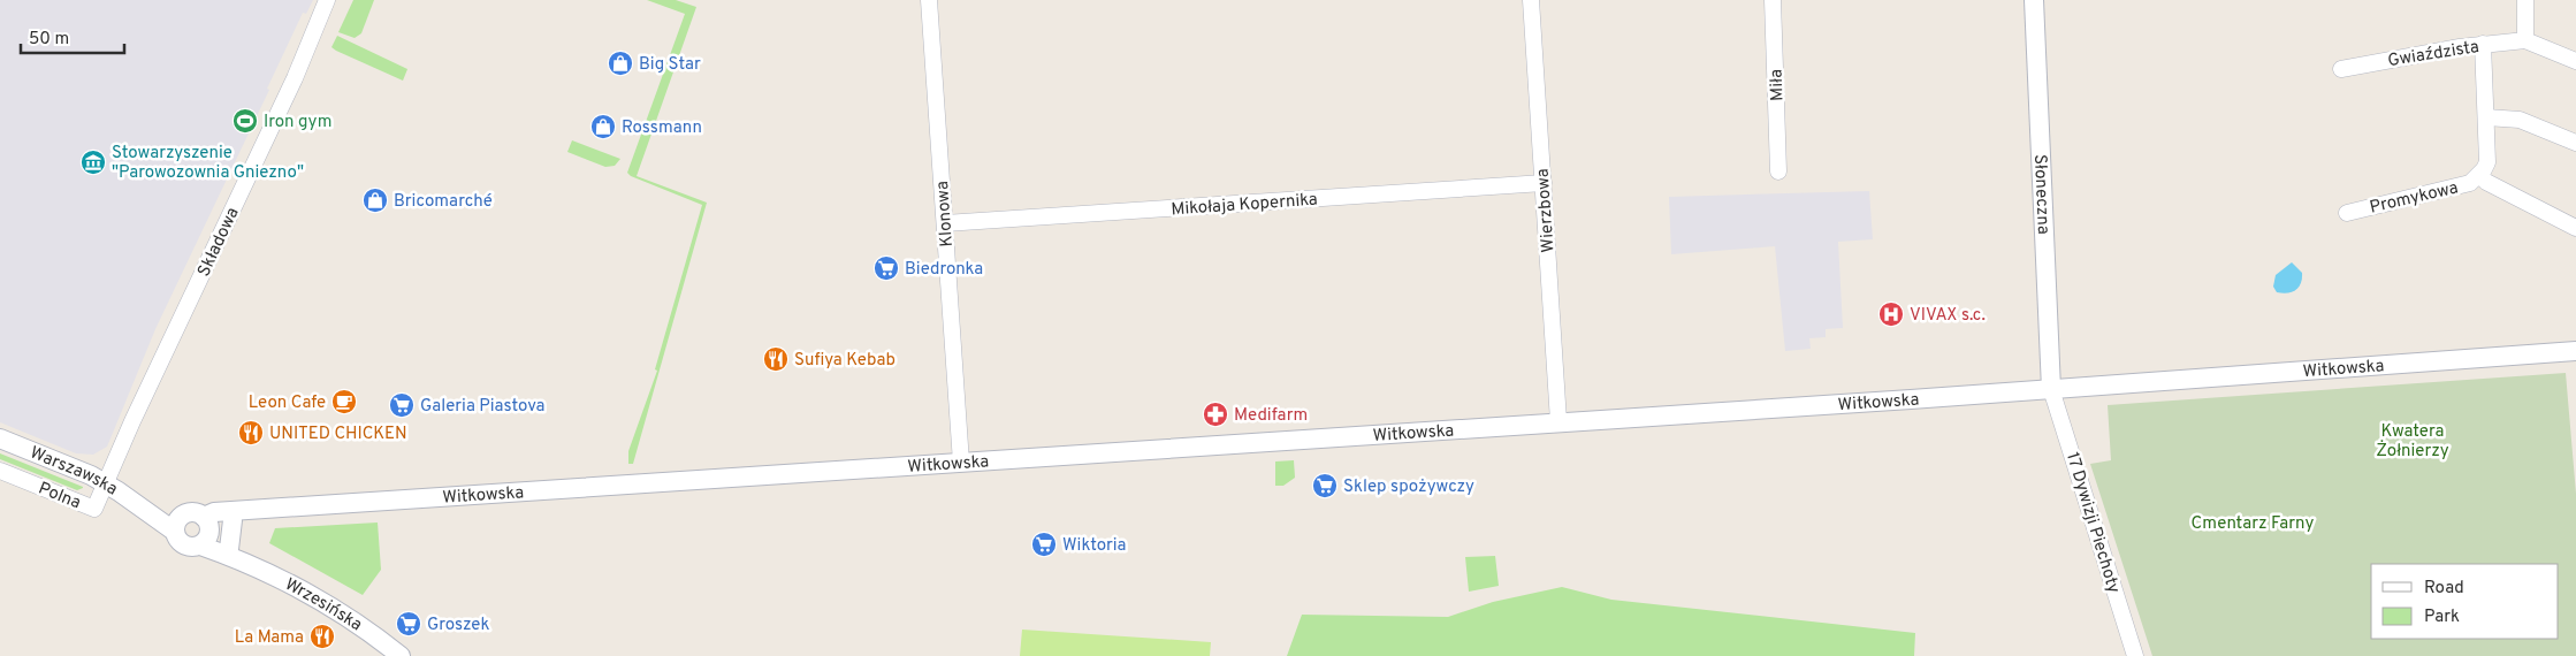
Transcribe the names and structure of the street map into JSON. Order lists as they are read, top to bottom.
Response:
{
  "streets": {
    "street": [
      "Gwiaździsta",
      "Miła",
      "Słoneczna",
      "Promykowa",
      "Mikołaja Kopernika",
      "Wierzbowa",
      "Klonowa",
      "Składowa",
      "Witkowska",
      "Warszawska",
      "Polna",
      "17 Dywizji Piechoty",
      "Wrzesińska"
    ]
  },
  "crossings": [
    ["Gwiaździsta", "Promykowa"],
    ["Słoneczna", "Witkowska"],
    ["Słoneczna", "17 Dywizji Piechoty"],
    ["Mikołaja Kopernika", "Wierzbowa"],
    ["Mikołaja Kopernika", "Klonowa"],
    ["Wierzbowa", "Witkowska"],
    ["Klonowa", "Witkowska"],
    ["Składowa", "Warszawska"],
    ["Składowa", "Polna"],
    ["Witkowska", "Warszawska"],
    ["Witkowska", "17 Dywizji Piechoty"],
    ["Witkowska", "Wrzesińska"],
    ["Warszawska", "Polna"],
    ["Warszawska", "Wrzesińska"]
  ],
  "parks": ["Kwatera Żołnierzy", "Cmentarz Farny"],
  "places": {
    "shop": ["Big Star", "Rossmann", "Bricomarché"],
    "sports": ["Iron gym"],
    "museum": ["Stowarzyszenie \"Parowozownia Gniezno\""],
    "supermarket": [
      "Biedronka",
      "Galeria Piastova",
      "Sklep spożywczy",
      "Wiktoria",
      "Groszek"
    ],
    "hospital": ["VIVAX s.c."],
    "restaurant": ["Sufiya Kebab", "UNITED CHICKEN", "La Mama"],
    "cafe": ["Leon Cafe"],
    "pharmacy": ["Medifarm"]
  },
  "legend": ["Road", "Park"],
  "scale_bar": "50 m"
}
